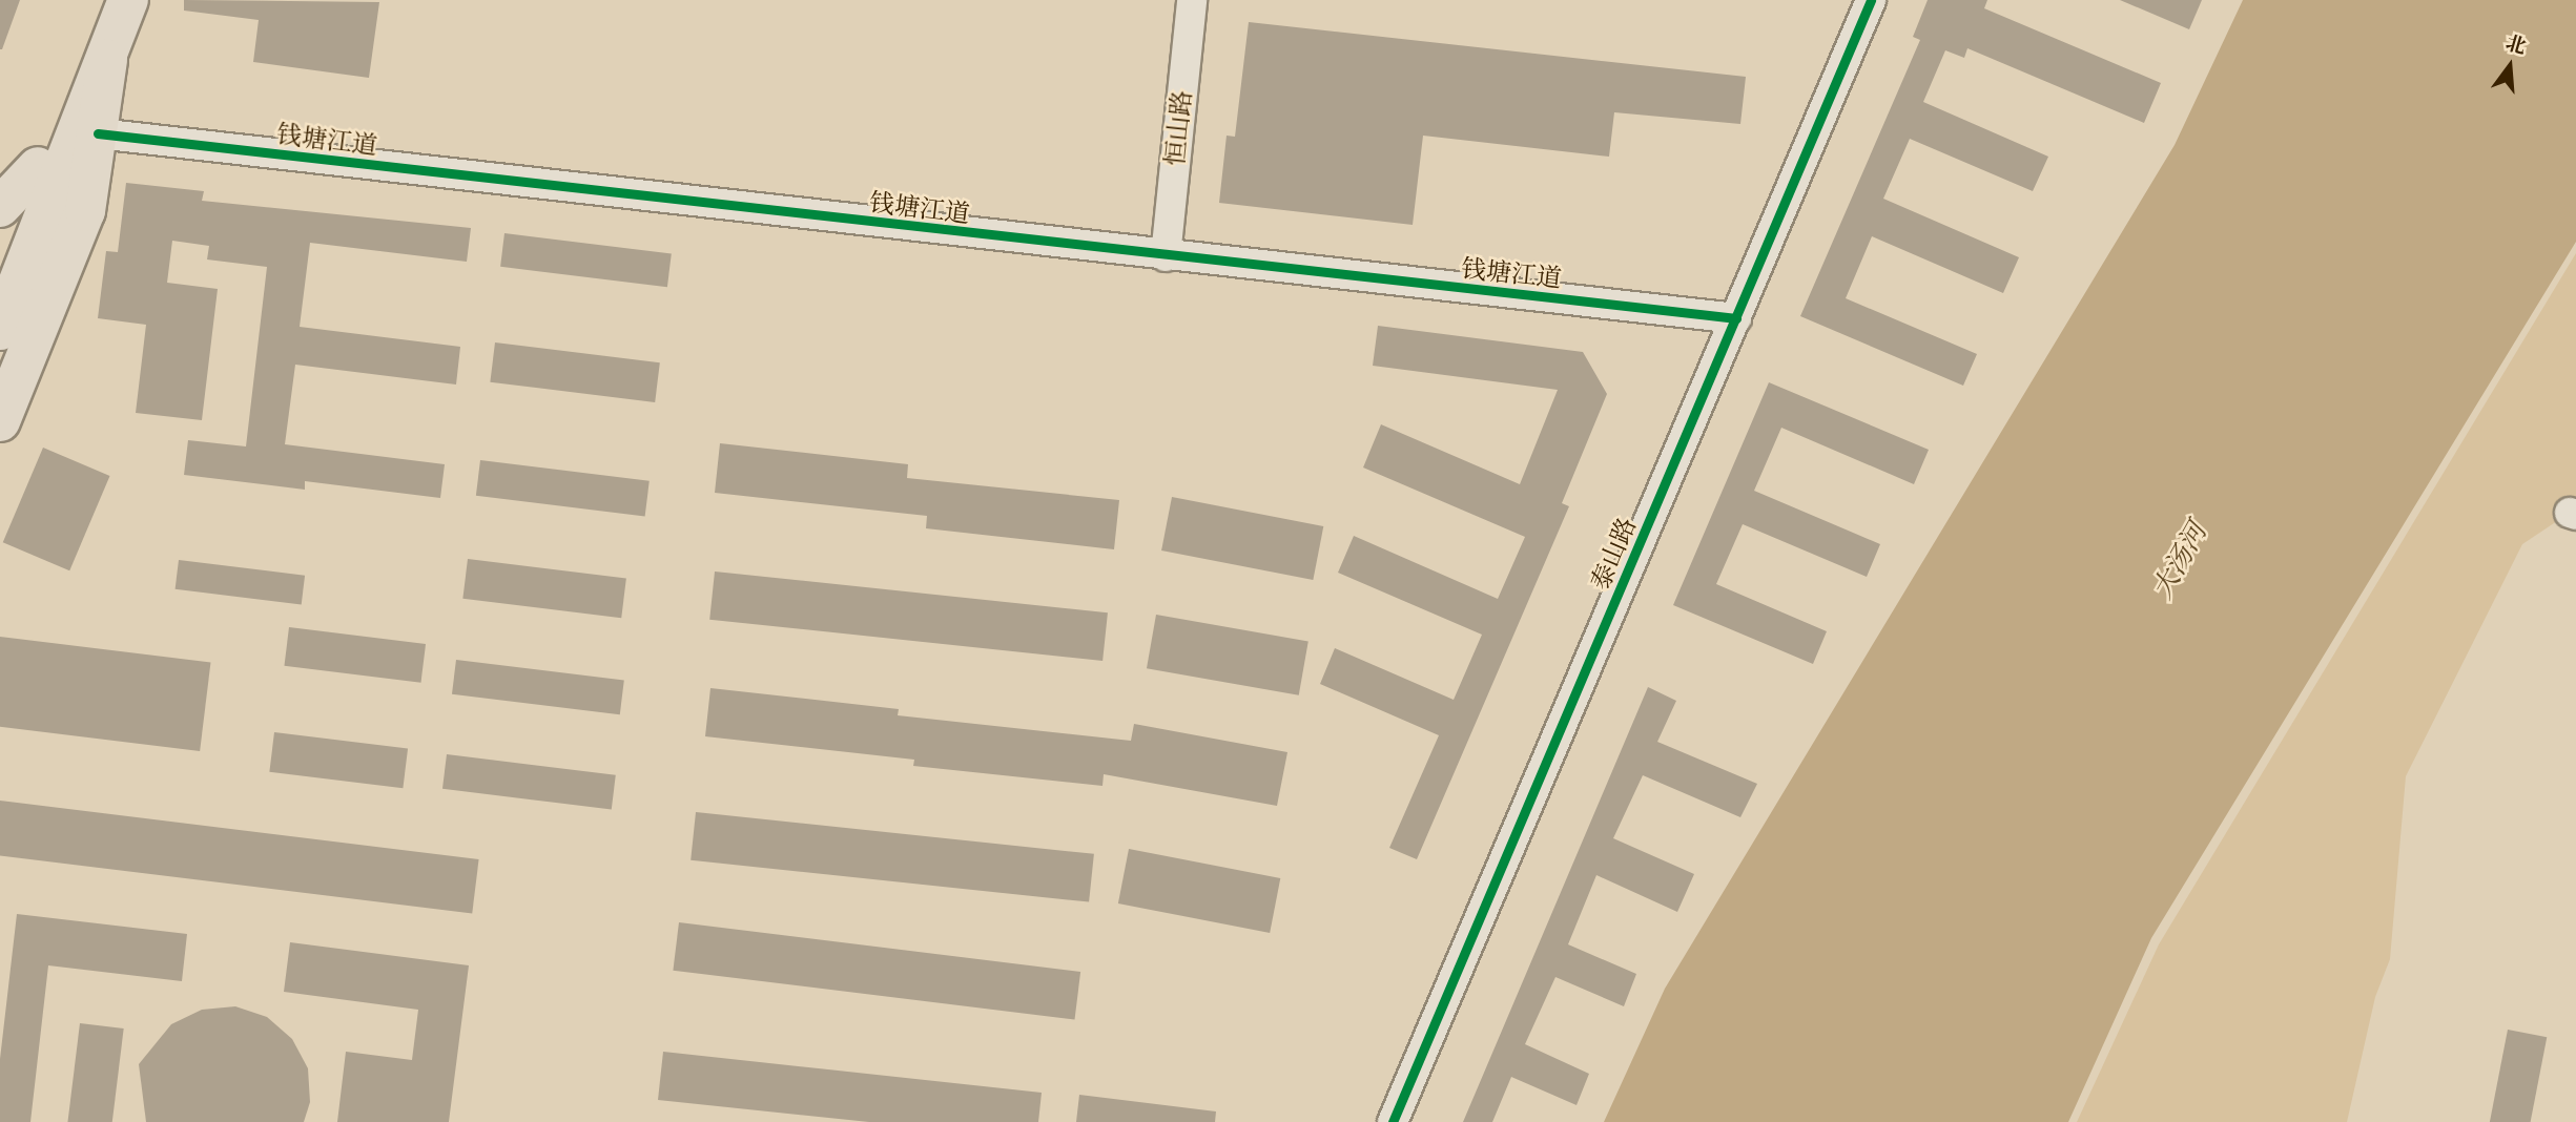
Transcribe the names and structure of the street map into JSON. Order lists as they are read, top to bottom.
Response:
{
  "streets": {
    "street": ["恒山路", "钱塘江道", "泰山路"]
  },
  "crossings": [
    ["恒山路", "钱塘江道"],
    ["钱塘江道", "泰山路"]
  ],
  "water": ["大汤河"],
  "north": "top"
}
